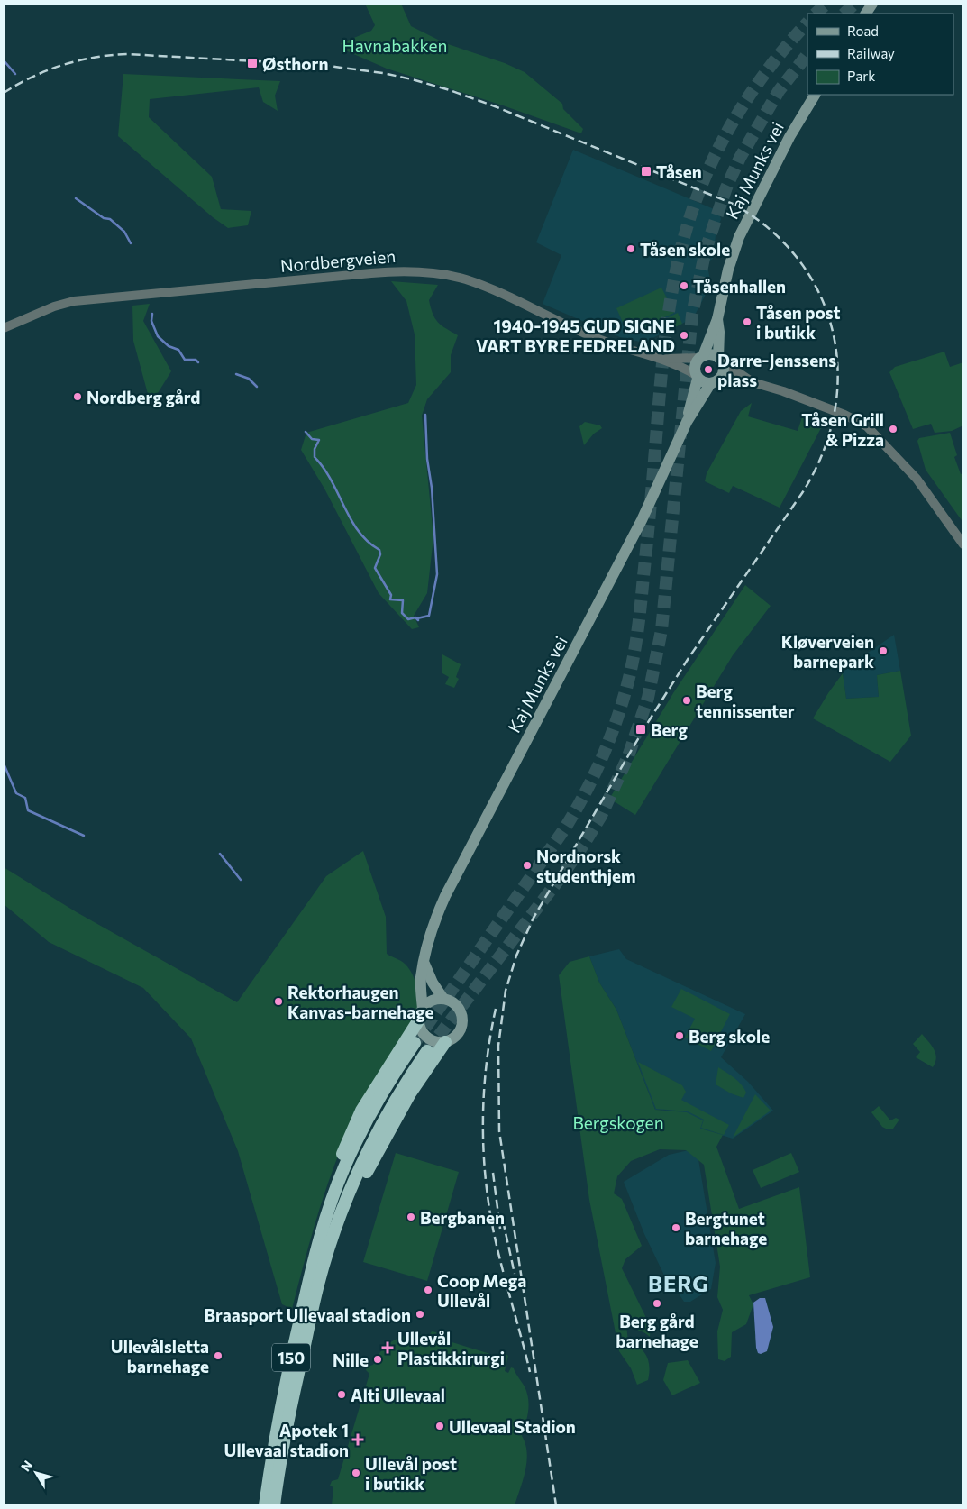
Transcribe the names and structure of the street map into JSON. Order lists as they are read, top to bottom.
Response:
{
  "streets": {
    "highway": ["150"],
    "main road": ["Kaj Munks vei"],
    "street": ["Nordbergveien"]
  },
  "crossings": [
    ["Kaj Munks vei", "Nordbergveien"]
  ],
  "districts": ["BERG"],
  "parks": ["Havnabakken", "Bergskogen"],
  "places": {
    "transit": ["Østhorn", "Tåsen", "Berg"],
    "other": [
      "Tåsen skole",
      "Tåsenhallen",
      "Tåsen post i butikk",
      "1940-1945 GUD SIGNE VART BYRE FEDRELAND",
      "Darre-Jenssens plass",
      "Nordberg gård",
      "Tåsen Grill & Pizza",
      "Kløverveien barnepark",
      "Berg tennissenter",
      "Nordnorsk studenthjem",
      "Rektorhaugen Kanvas-barnehage",
      "Berg skole",
      "Bergbanen",
      "Bergtunet barnehage",
      "Coop Mega Ullevål",
      "Berg gård barnehage",
      "Braasport Ullevaal stadion",
      "Ullevålsletta barnehage",
      "Nille",
      "Alti Ullevaal",
      "Ullevaal Stadion",
      "Ullevål post i butikk"
    ],
    "health": ["Ullevål Plastikkirurgi", "Apotek 1 Ullevaal stadion"]
  },
  "legend": ["Road", "Railway", "Park"],
  "north": "top left"
}
